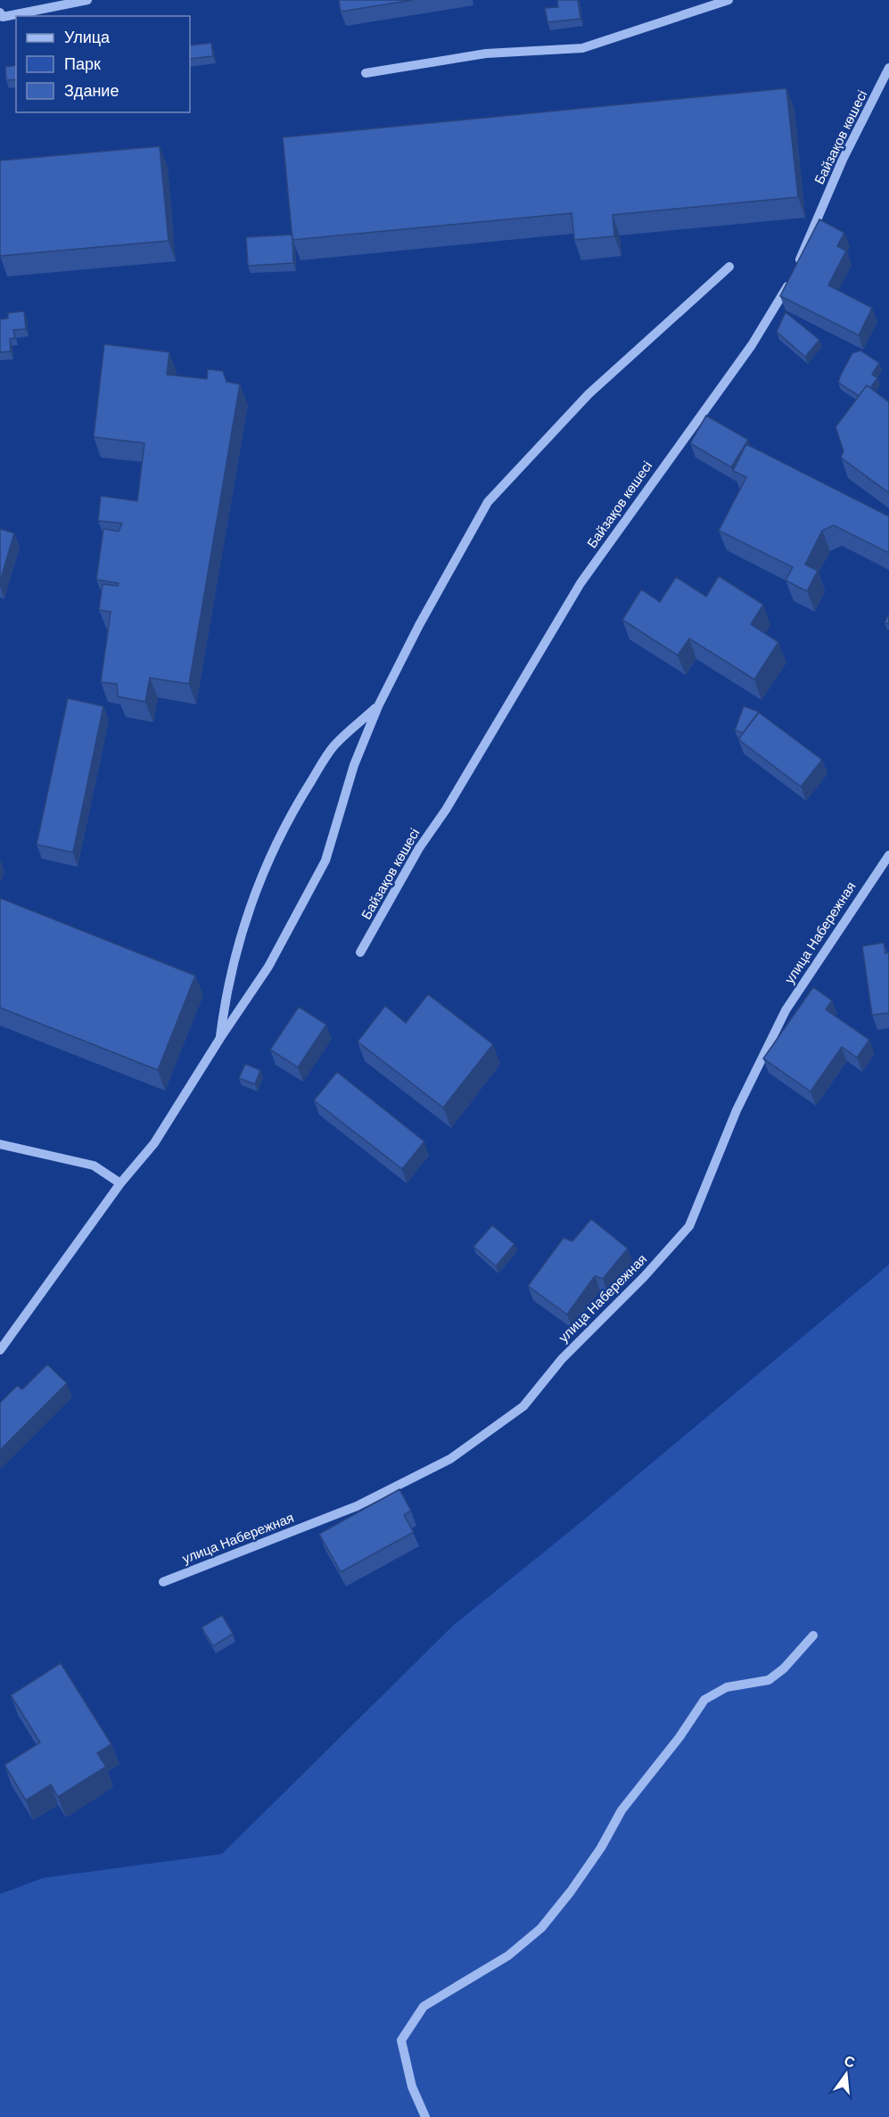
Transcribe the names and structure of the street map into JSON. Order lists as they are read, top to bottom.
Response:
{
  "streets": {
    "street": ["Байзақов көшесі", "улица Набережная"]
  },
  "legend": ["Улица", "Парк", "Здание"],
  "north": "top"
}
